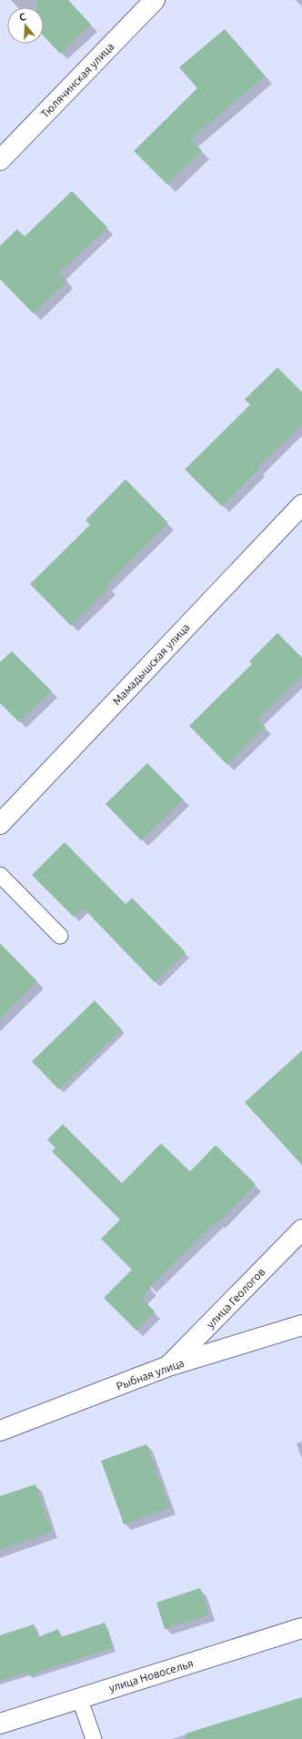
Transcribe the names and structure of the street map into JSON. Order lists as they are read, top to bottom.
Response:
{
  "streets": {
    "street": [
      "Тюлячинская улица",
      "Мамадышская улица",
      "улица Геологов",
      "Рыбная улица",
      "улица Новоселья"
    ]
  },
  "crossings": [
    ["улица Геологов", "Рыбная улица"]
  ],
  "north": "top"
}
